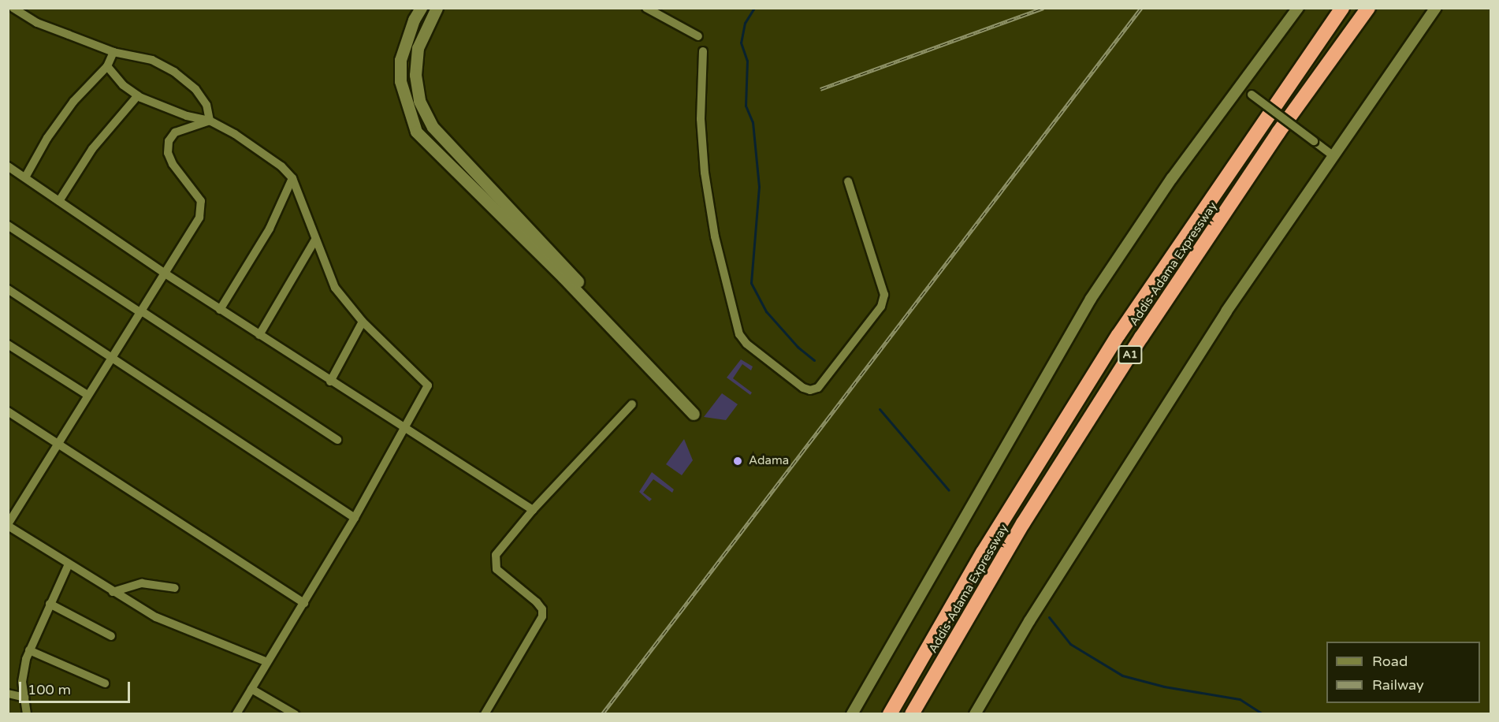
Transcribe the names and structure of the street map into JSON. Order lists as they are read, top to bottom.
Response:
{
  "streets": {
    "highway": ["Addis-Adama Expressway", "A1"]
  },
  "places": ["Adama"],
  "legend": ["Road", "Railway"],
  "scale_bar": "100 m"
}
